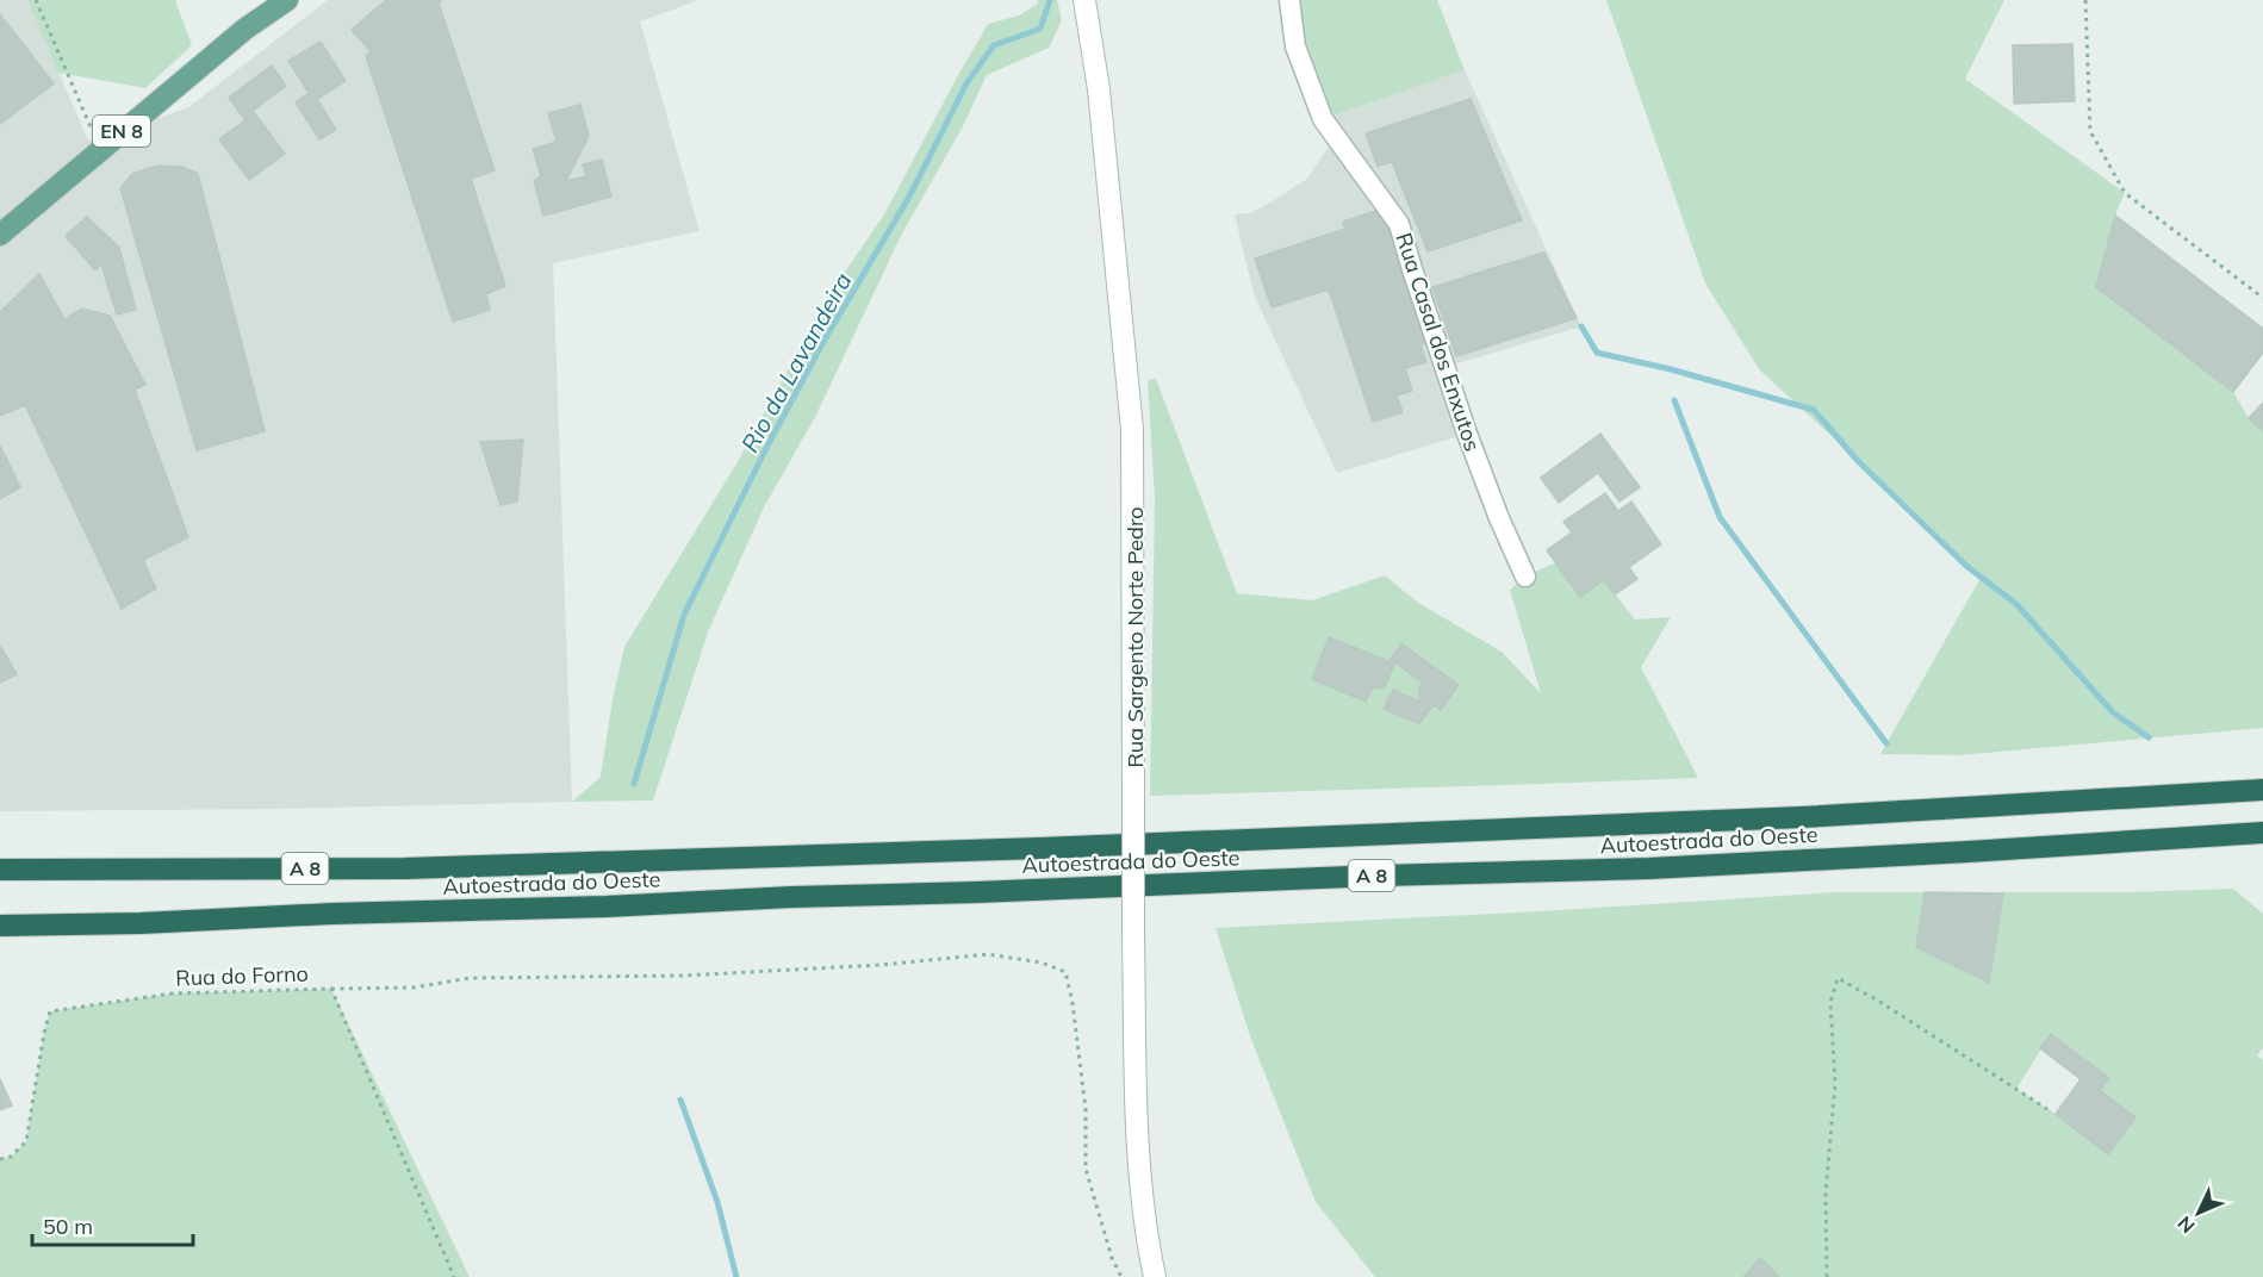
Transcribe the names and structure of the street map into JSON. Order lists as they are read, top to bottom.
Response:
{
  "streets": {
    "highway": ["Autoestrada do Oeste", "A 8"],
    "main road": ["EN 8"],
    "street": ["Rua Casal dos Enxutos", "Rua Sargento Norte Pedro"],
    "path": ["Rua do Forno"]
  },
  "water": ["Rio da Lavandeira"],
  "scale_bar": "50 m",
  "north": "bottom left"
}
